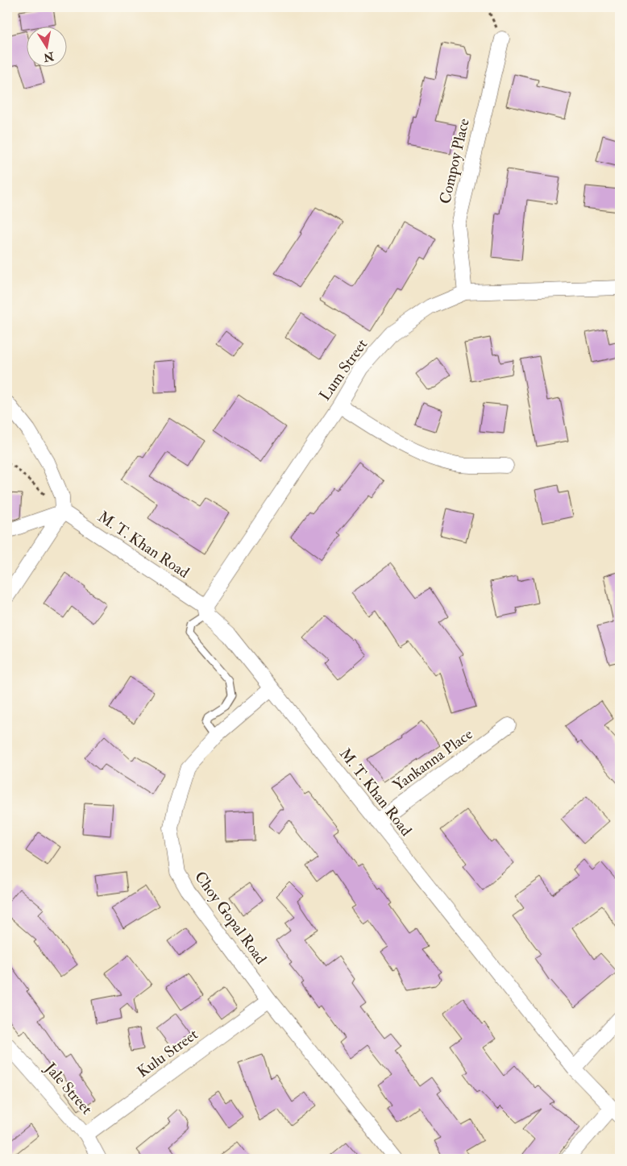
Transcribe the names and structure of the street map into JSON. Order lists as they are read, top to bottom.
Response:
{
  "streets": {
    "street": [
      "Compoy Place",
      "Lum Street",
      "M. T. Khan Road",
      "Yankanna Place",
      "Choy Gopal Road",
      "Kulu Street",
      "Jale Street"
    ]
  },
  "crossings": [
    ["Compoy Place", "Lum Street"],
    ["Lum Street", "M. T. Khan Road"],
    ["M. T. Khan Road", "Yankanna Place"],
    ["M. T. Khan Road", "Choy Gopal Road"],
    ["Choy Gopal Road", "Kulu Street"],
    ["Kulu Street", "Jale Street"]
  ],
  "north": "bottom"
}
